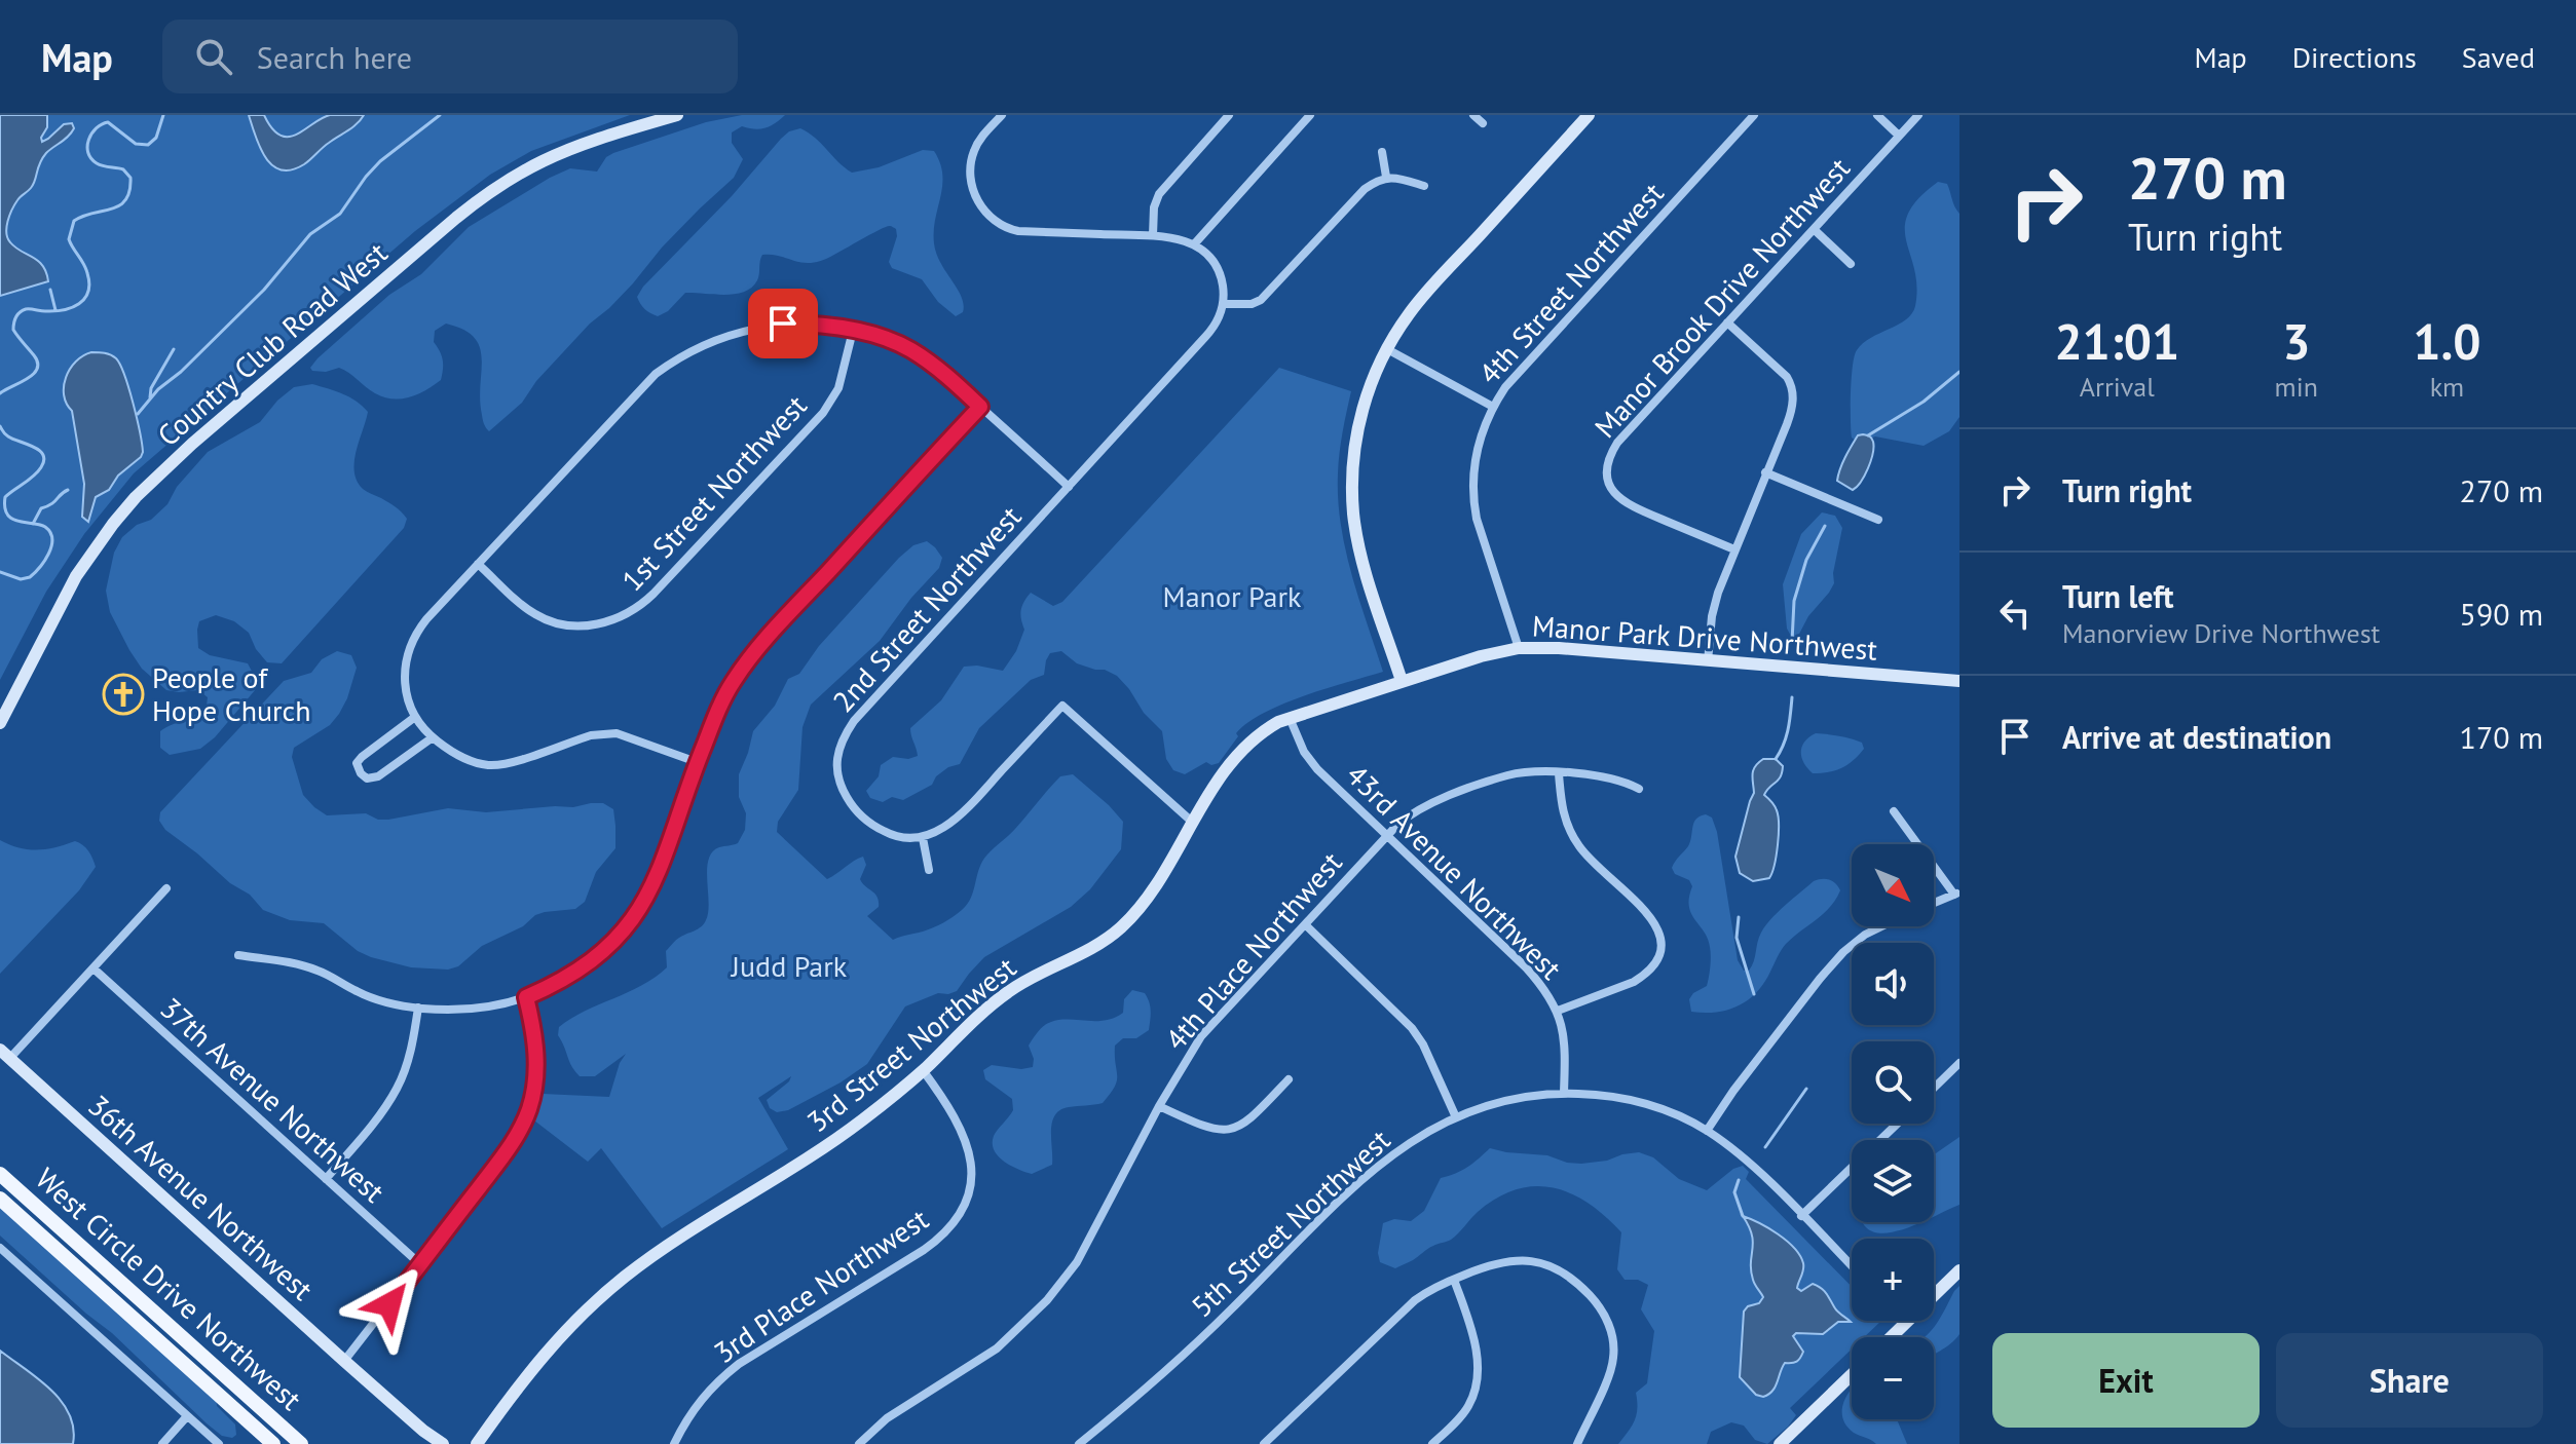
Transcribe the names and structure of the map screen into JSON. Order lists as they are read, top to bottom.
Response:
{
  "streets": {
    "main road": ["West Circle Drive Northwest"],
    "street": [
      "4th Street Northwest",
      "Manor Brook Drive Northwest",
      "Country Club Road West",
      "1st Street Northwest",
      "2nd Street Northwest",
      "Manor Park Drive Northwest",
      "43rd Avenue Northwest",
      "4th Place Northwest",
      "3rd Street Northwest",
      "37th Avenue Northwest",
      "36th Avenue Northwest",
      "5th Street Northwest",
      "3rd Place Northwest"
    ]
  },
  "crossings": [
    ["4th Street Northwest", "Manor Park Drive Northwest"],
    ["Manor Park Drive Northwest", "3rd Street Northwest"],
    ["43rd Avenue Northwest", "4th Place Northwest"],
    ["43rd Avenue Northwest", "3rd Street Northwest"],
    ["43rd Avenue Northwest", "5th Street Northwest"],
    ["3rd Street Northwest", "3rd Place Northwest"]
  ],
  "parks": ["Manor Park", "Judd Park"],
  "places": {
    "church": ["People of Hope Church"]
  },
  "north": "bottom right",
  "page": {
    "header": "Map",
    "search": "Search here",
    "nav": ["Map", "Directions", "Saved"],
    "turn": ["270 m", "Turn right"],
    "eta": [
      "21:01",
      "Arrival",
      "3",
      "min",
      "1.0",
      "km"
    ],
    "list": [
      {
        "name": "Turn right",
        "value": "270 m"
      },
      {
        "name": "Turn left",
        "note": "Manorview Drive Northwest",
        "value": "590 m"
      },
      {
        "name": "Arrive at destination",
        "value": "170 m"
      }
    ],
    "map_buttons": ["+", "−"],
    "buttons": ["Exit", "Share"]
  }
}
